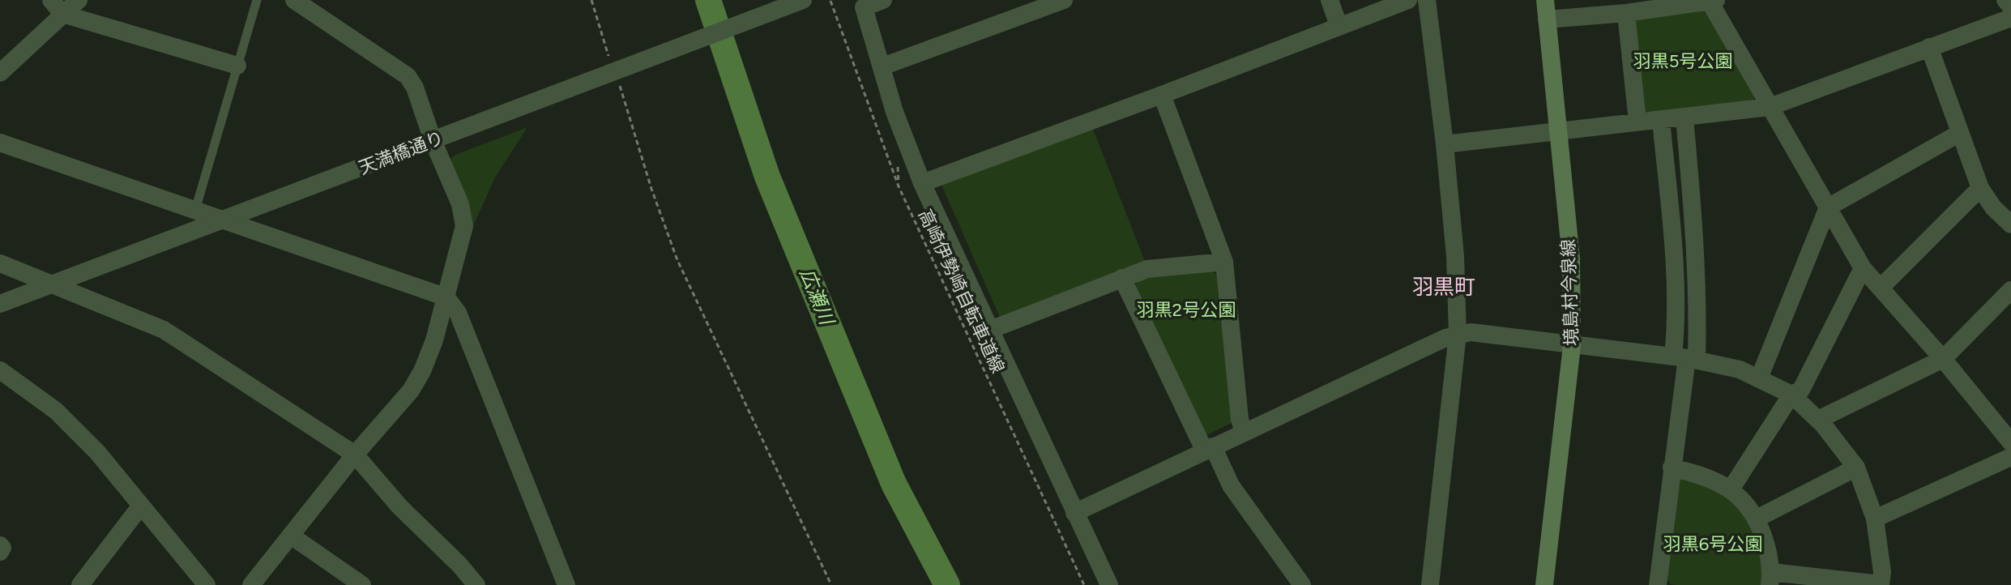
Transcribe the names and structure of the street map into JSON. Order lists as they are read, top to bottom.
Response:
{
  "streets": {
    "main road": ["境島村今泉線"],
    "street": ["天満橋通り"],
    "path": ["高崎伊勢崎自転車道線"]
  },
  "districts": ["羽黒町"],
  "water": ["広瀬川"],
  "parks": ["羽黒5号公園", "羽黒2号公園", "羽黒6号公園"]
}
